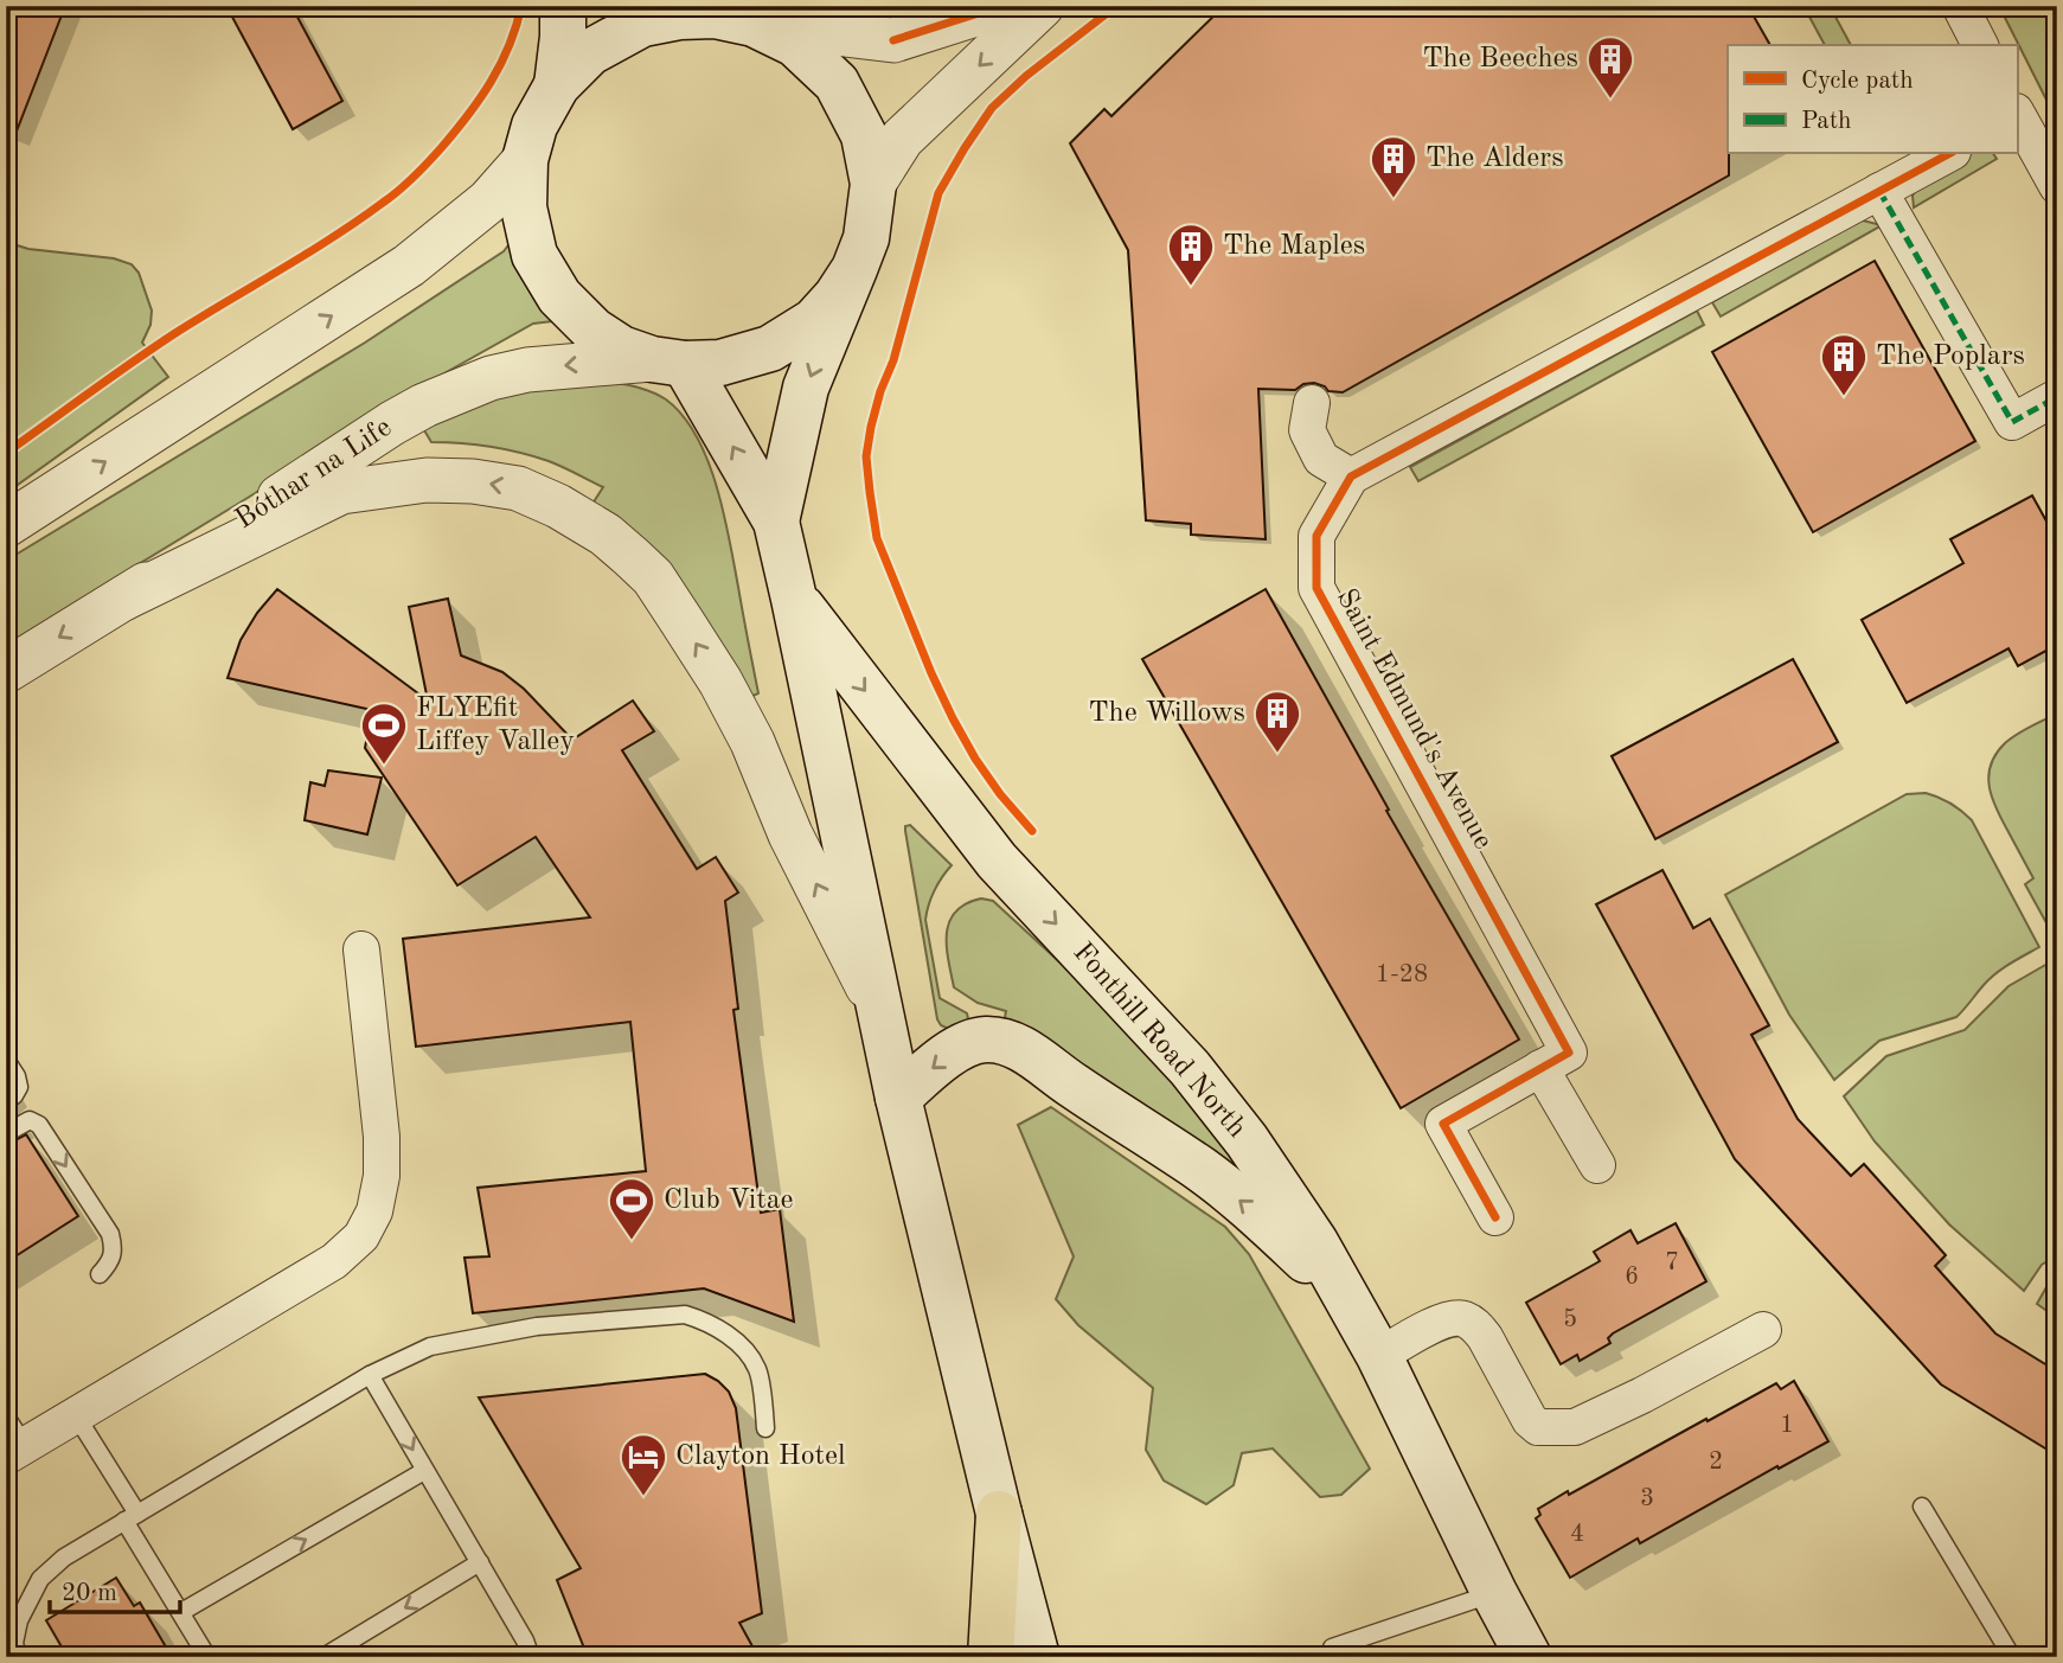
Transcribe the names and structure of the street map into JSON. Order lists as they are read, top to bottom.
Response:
{
  "streets": {
    "main road": ["Fonthill Road North"],
    "street": ["Bóthar na Life", "Saint Edmund's Avenue"]
  },
  "crossings": [
    ["Bóthar na Life", "Fonthill Road North"]
  ],
  "places": {
    "building": [
      "The Beeches",
      "The Alders",
      "The Maples",
      "The Poplars",
      "The Willows"
    ],
    "sports": ["FLYEfit Liffey Valley", "Club Vitae"],
    "hotel": ["Clayton Hotel"]
  },
  "house_numbers": [
    "1-28",
    "7",
    "6",
    "5",
    "1",
    "2",
    "3",
    "4"
  ],
  "legend": ["Cycle path", "Path"],
  "scale_bar": "20 m"
}
